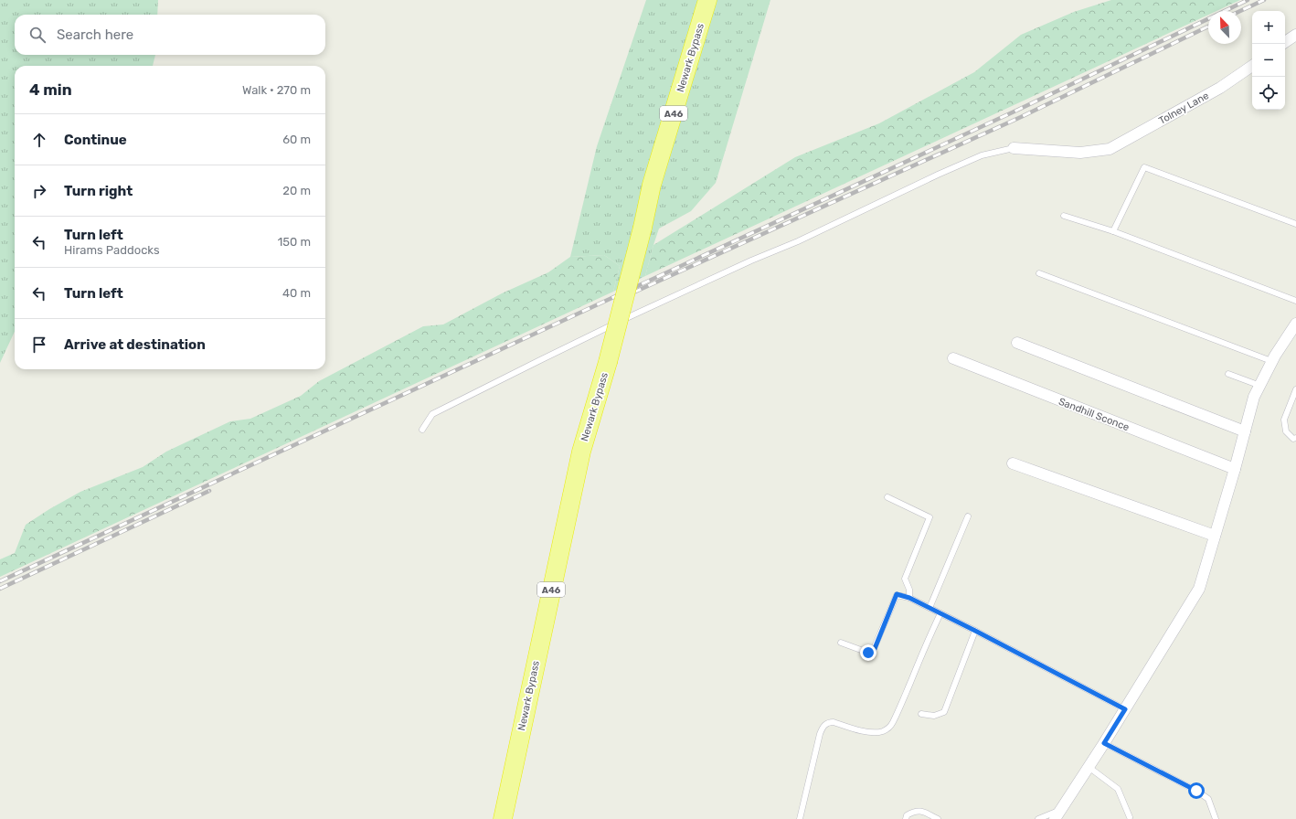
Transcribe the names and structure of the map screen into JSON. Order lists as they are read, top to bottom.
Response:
{
  "streets": {
    "highway": ["Newark Bypass", "A46"],
    "street": ["Tolney Lane", "Sandhill Sconce"]
  },
  "north": "top left",
  "page": {
    "map_buttons": ["+", "−"],
    "search": "Search here",
    "heading": ["4 min", "Walk · 270 m"],
    "list": [
      ["Continue", "60 m"],
      ["Turn right", "20 m"],
      ["Turn left", "Hirams Paddocks", "150 m"],
      ["Turn left", "40 m"],
      "Arrive at destination"
    ]
  }
}
